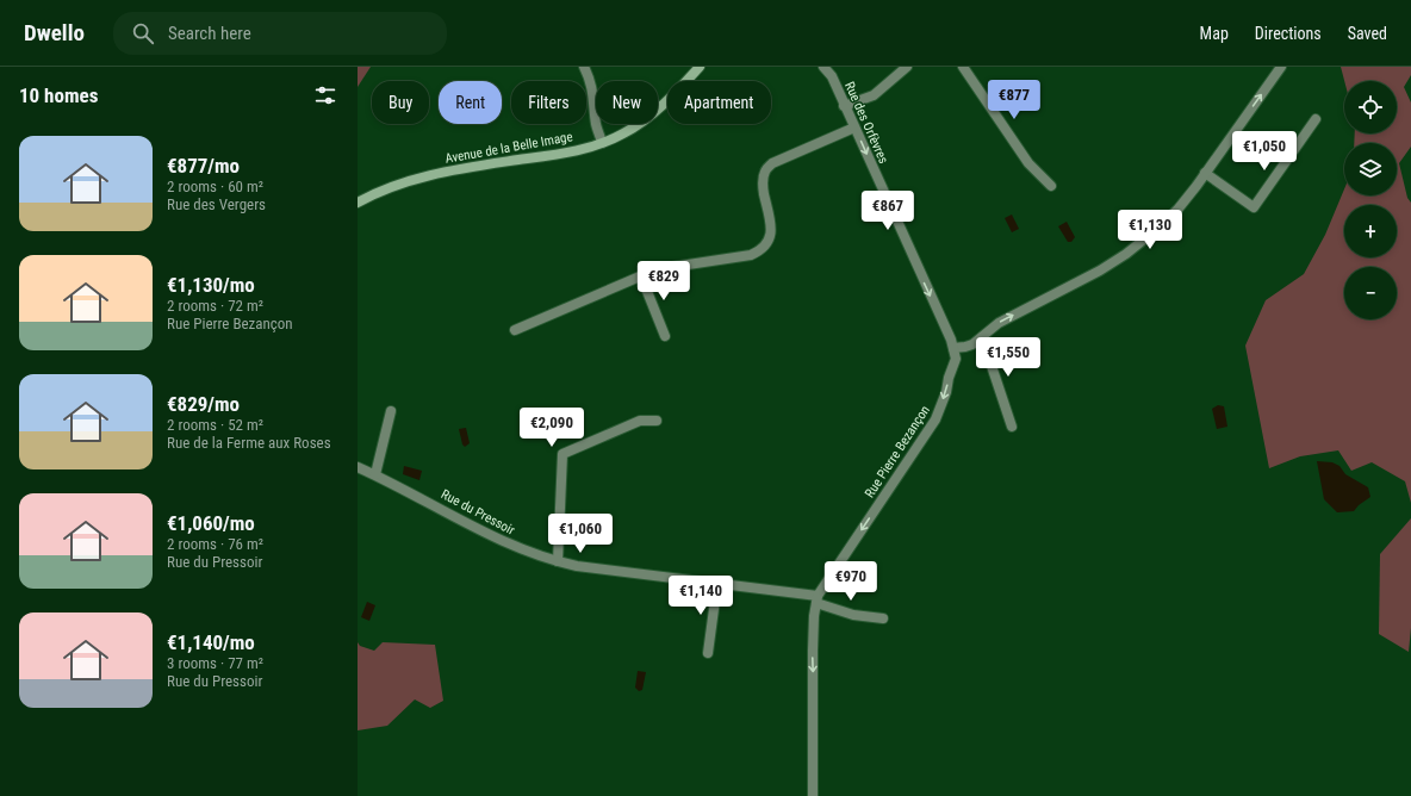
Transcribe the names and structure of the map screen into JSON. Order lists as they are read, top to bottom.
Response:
{
  "streets": {
    "street": [
      "Rue des Orfèvres",
      "Avenue de la Belle Image",
      "Rue Pierre Bezançon",
      "Rue du Pressoir"
    ]
  },
  "crossings": [
    ["Rue des Orfèvres", "Rue Pierre Bezançon"],
    ["Rue Pierre Bezançon", "Rue du Pressoir"]
  ],
  "one_way": ["Rue des Orfèvres", "Rue Pierre Bezançon"],
  "page": {
    "header": "Dwello",
    "search": "Search here",
    "nav": ["Map", "Directions", "Saved"],
    "heading": "10 homes",
    "price": [
      "€877",
      "€1,050",
      "€867",
      "€1,130",
      "€829",
      "€1,550",
      "€2,090",
      "€1,060",
      "€970",
      "€1,140"
    ],
    "map_buttons": ["+", "−"],
    "chip": [
      "Buy",
      "Rent",
      "Filters",
      "New",
      "Apartment"
    ],
    "list": [
      {
        "name": "€877/mo",
        "note": "2 rooms · 60 m² · Rue des Vergers"
      },
      {
        "name": "€1,130/mo",
        "note": "2 rooms · 72 m² · Rue Pierre Bezançon"
      },
      {
        "name": "€829/mo",
        "note": "2 rooms · 52 m² · Rue de la Ferme aux Roses"
      },
      {
        "name": "€1,060/mo",
        "note": "2 rooms · 76 m² · Rue du Pressoir"
      },
      {
        "name": "€1,140/mo",
        "note": "3 rooms · 77 m² · Rue du Pressoir"
      }
    ]
  }
}
